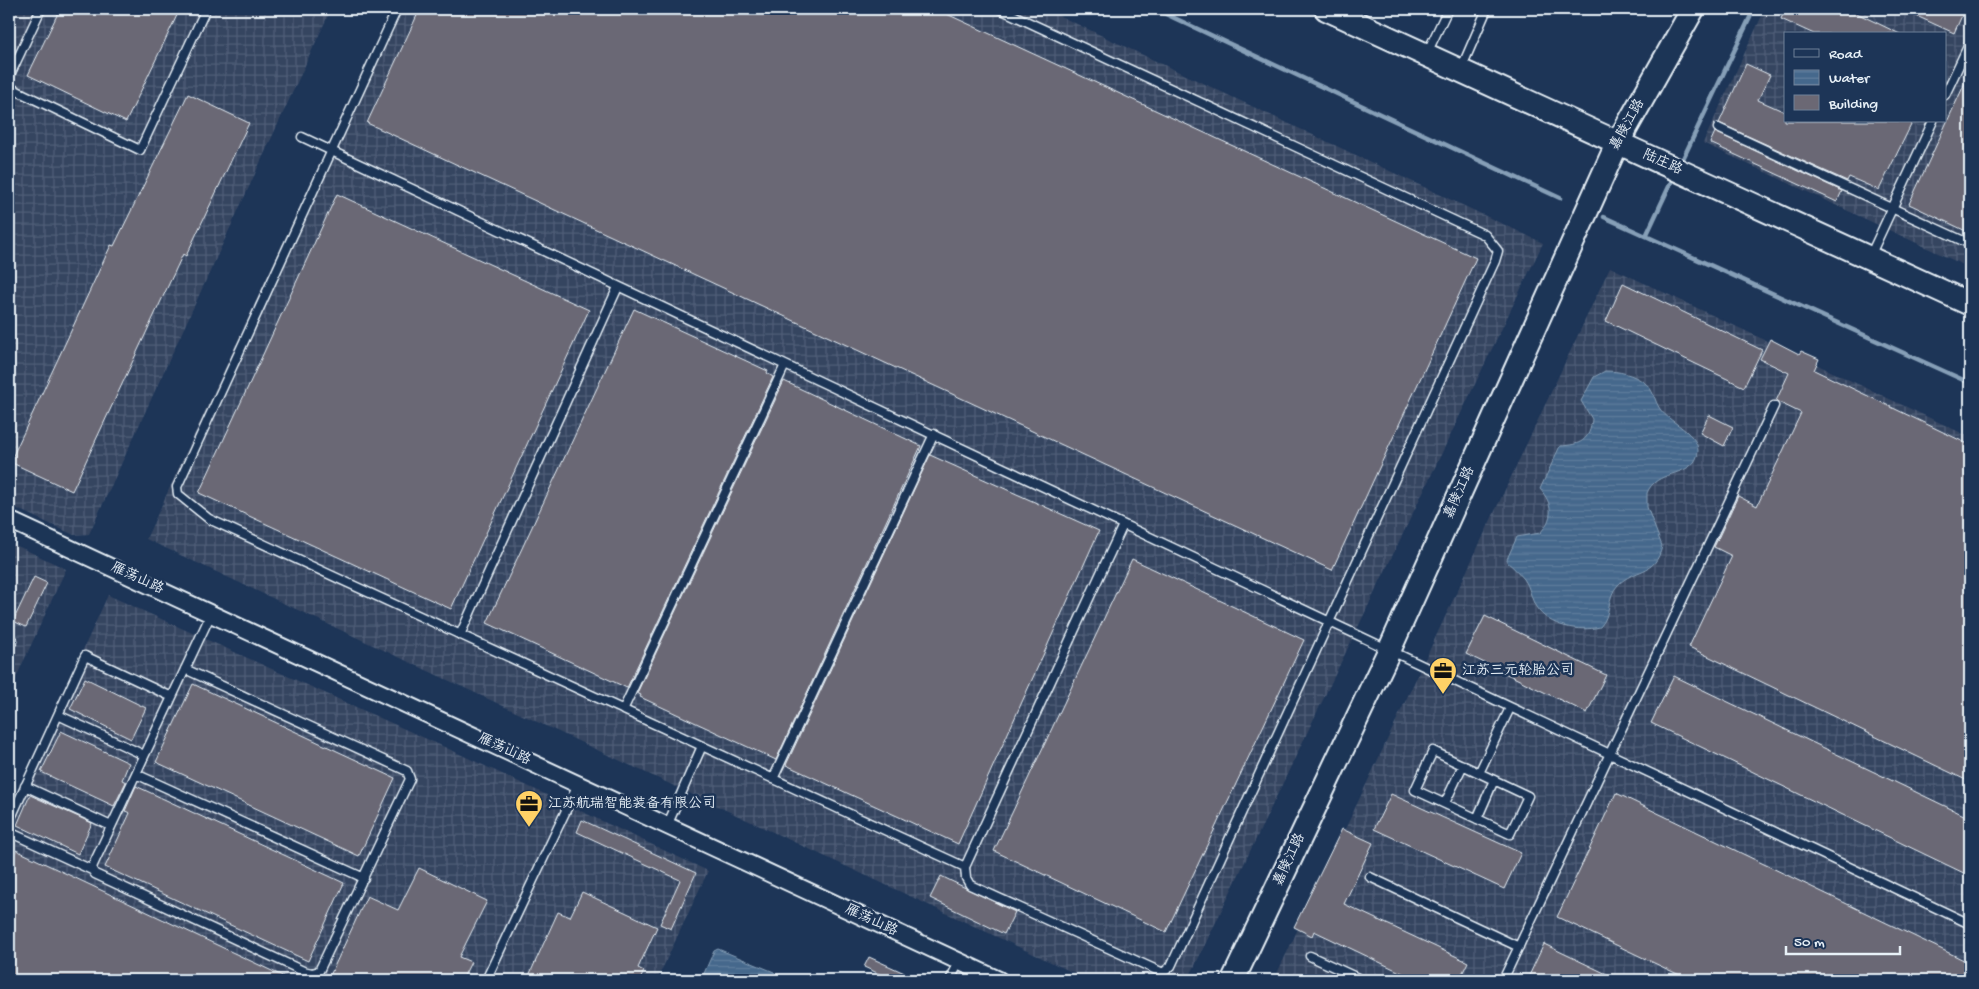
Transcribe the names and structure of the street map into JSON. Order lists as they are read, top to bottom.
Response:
{
  "streets": {
    "street": ["嘉陵江路", "陆庄路", "雁荡山路"]
  },
  "crossings": [
    ["嘉陵江路", "陆庄路"]
  ],
  "places": {
    "office": ["江苏三元轮胎公司", "江苏航瑞智能装备有限公司"]
  },
  "legend": ["Road", "Water", "Building"],
  "scale_bar": "50 m"
}
